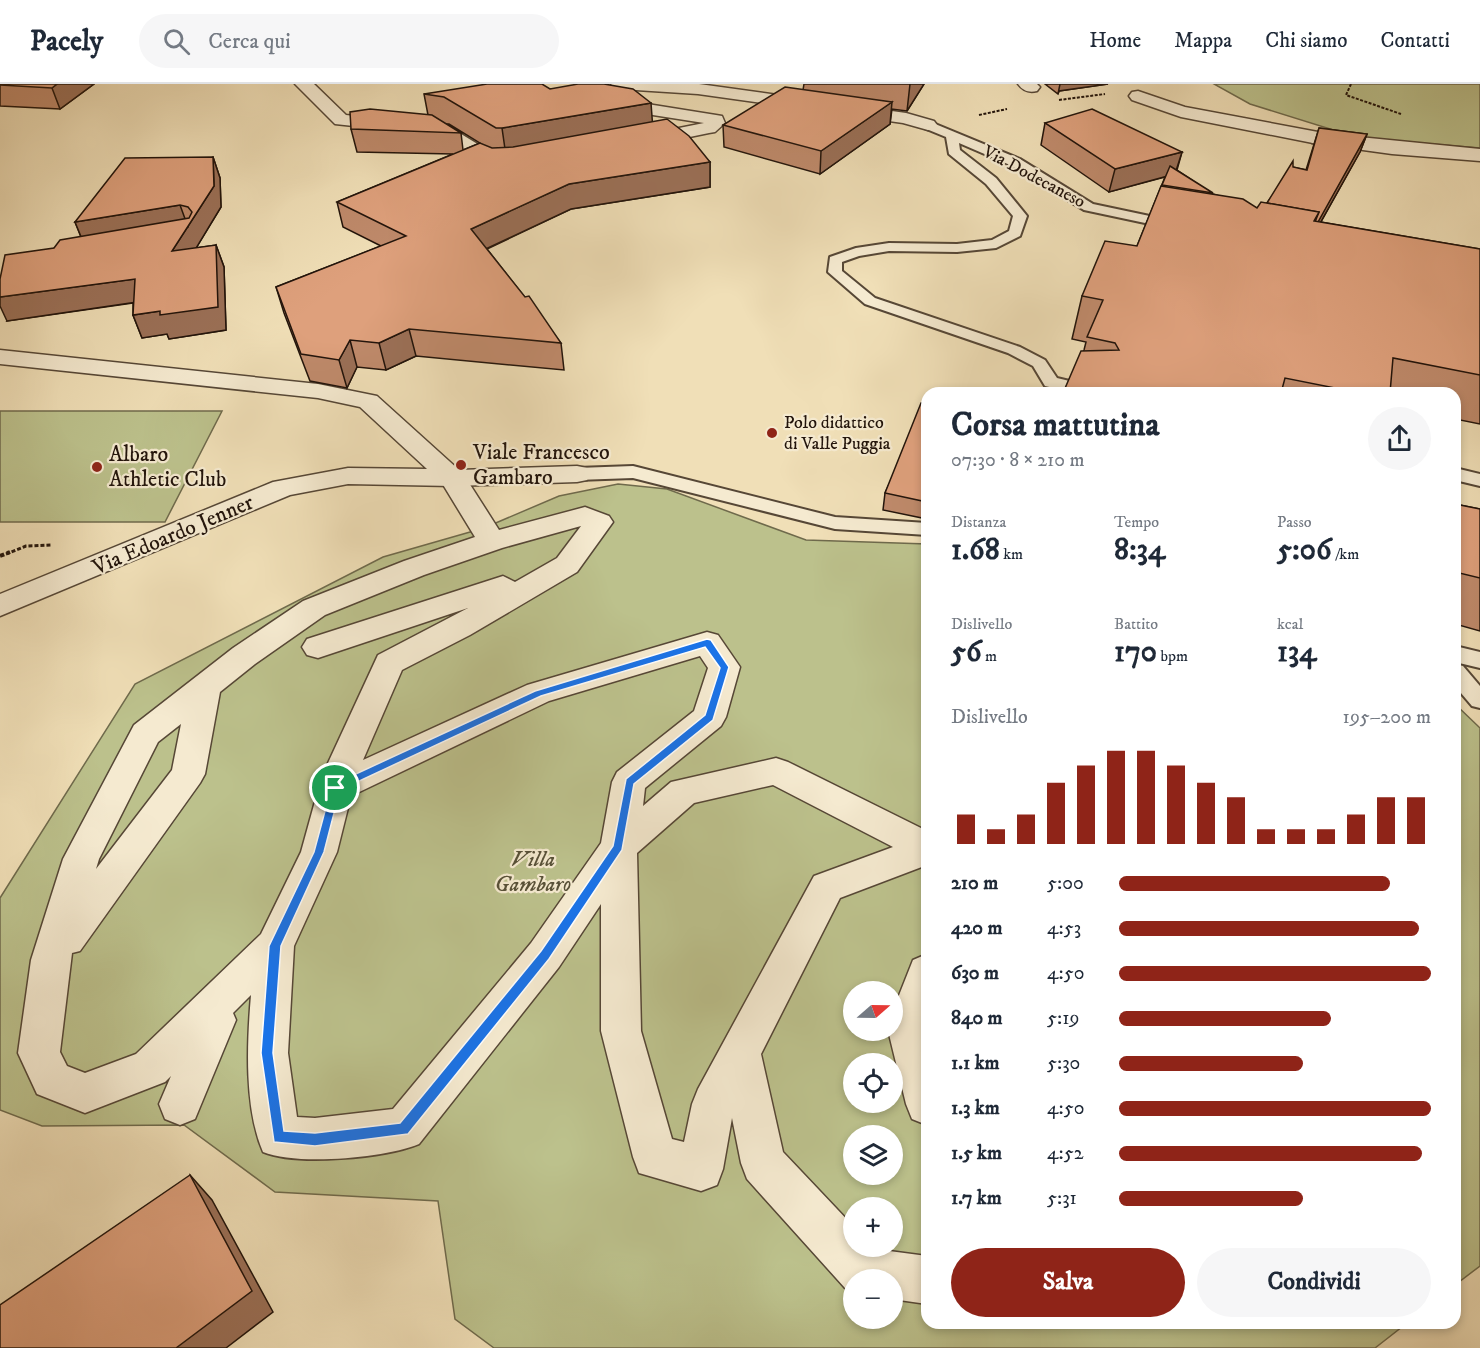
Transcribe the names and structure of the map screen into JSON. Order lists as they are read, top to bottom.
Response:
{
  "streets": {
    "street": ["Via Dodecaneso", "Via Edoardo Jenner"]
  },
  "parks": ["Villa Gambaro"],
  "places": ["Polo didattico di Valle Puggia", "Viale Francesco Gambaro", "Albaro Athletic Club"],
  "north": "right",
  "page": {
    "header": "Pacely",
    "search": "Cerca qui",
    "nav": [
      "Home",
      "Mappa",
      "Chi siamo",
      "Contatti"
    ],
    "heading": ["Corsa mattutina", "07:30 · 8 × 210 m"],
    "stats": [
      ["Distanza", "1.68 km"],
      ["Tempo", "8:34"],
      ["Passo", "5:06 /km"],
      ["Dislivello", "56 m"],
      ["Battito", "170 bpm"],
      ["kcal", "134"]
    ],
    "chart": ["Dislivello", "195–200 m"],
    "list": [
      {
        "name": "210 m",
        "note": "5:00"
      },
      {
        "name": "420 m",
        "note": "4:53"
      },
      {
        "name": "630 m",
        "note": "4:50"
      },
      {
        "name": "840 m",
        "note": "5:19"
      },
      {
        "name": "1.1 km",
        "note": "5:30"
      },
      {
        "name": "1.3 km",
        "note": "4:50"
      },
      {
        "name": "1.5 km",
        "note": "4:52"
      },
      {
        "name": "1.7 km",
        "note": "5:31"
      }
    ],
    "map_buttons": ["+", "−"],
    "buttons": ["Salva", "Condividi"]
  }
}
